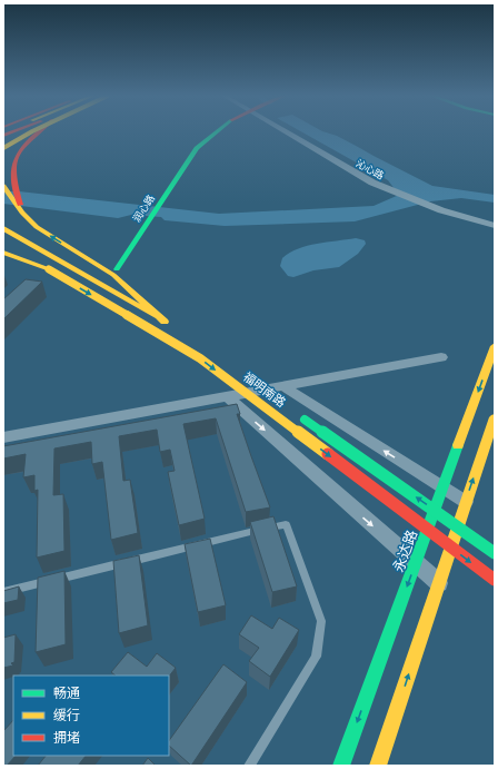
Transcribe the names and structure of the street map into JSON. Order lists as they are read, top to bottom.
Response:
{
  "streets": {
    "main road": ["润心路", "福明南路", "永达路"],
    "street": ["沁心路"]
  },
  "legend": ["畅通", "缓行", "拥堵"]
}
